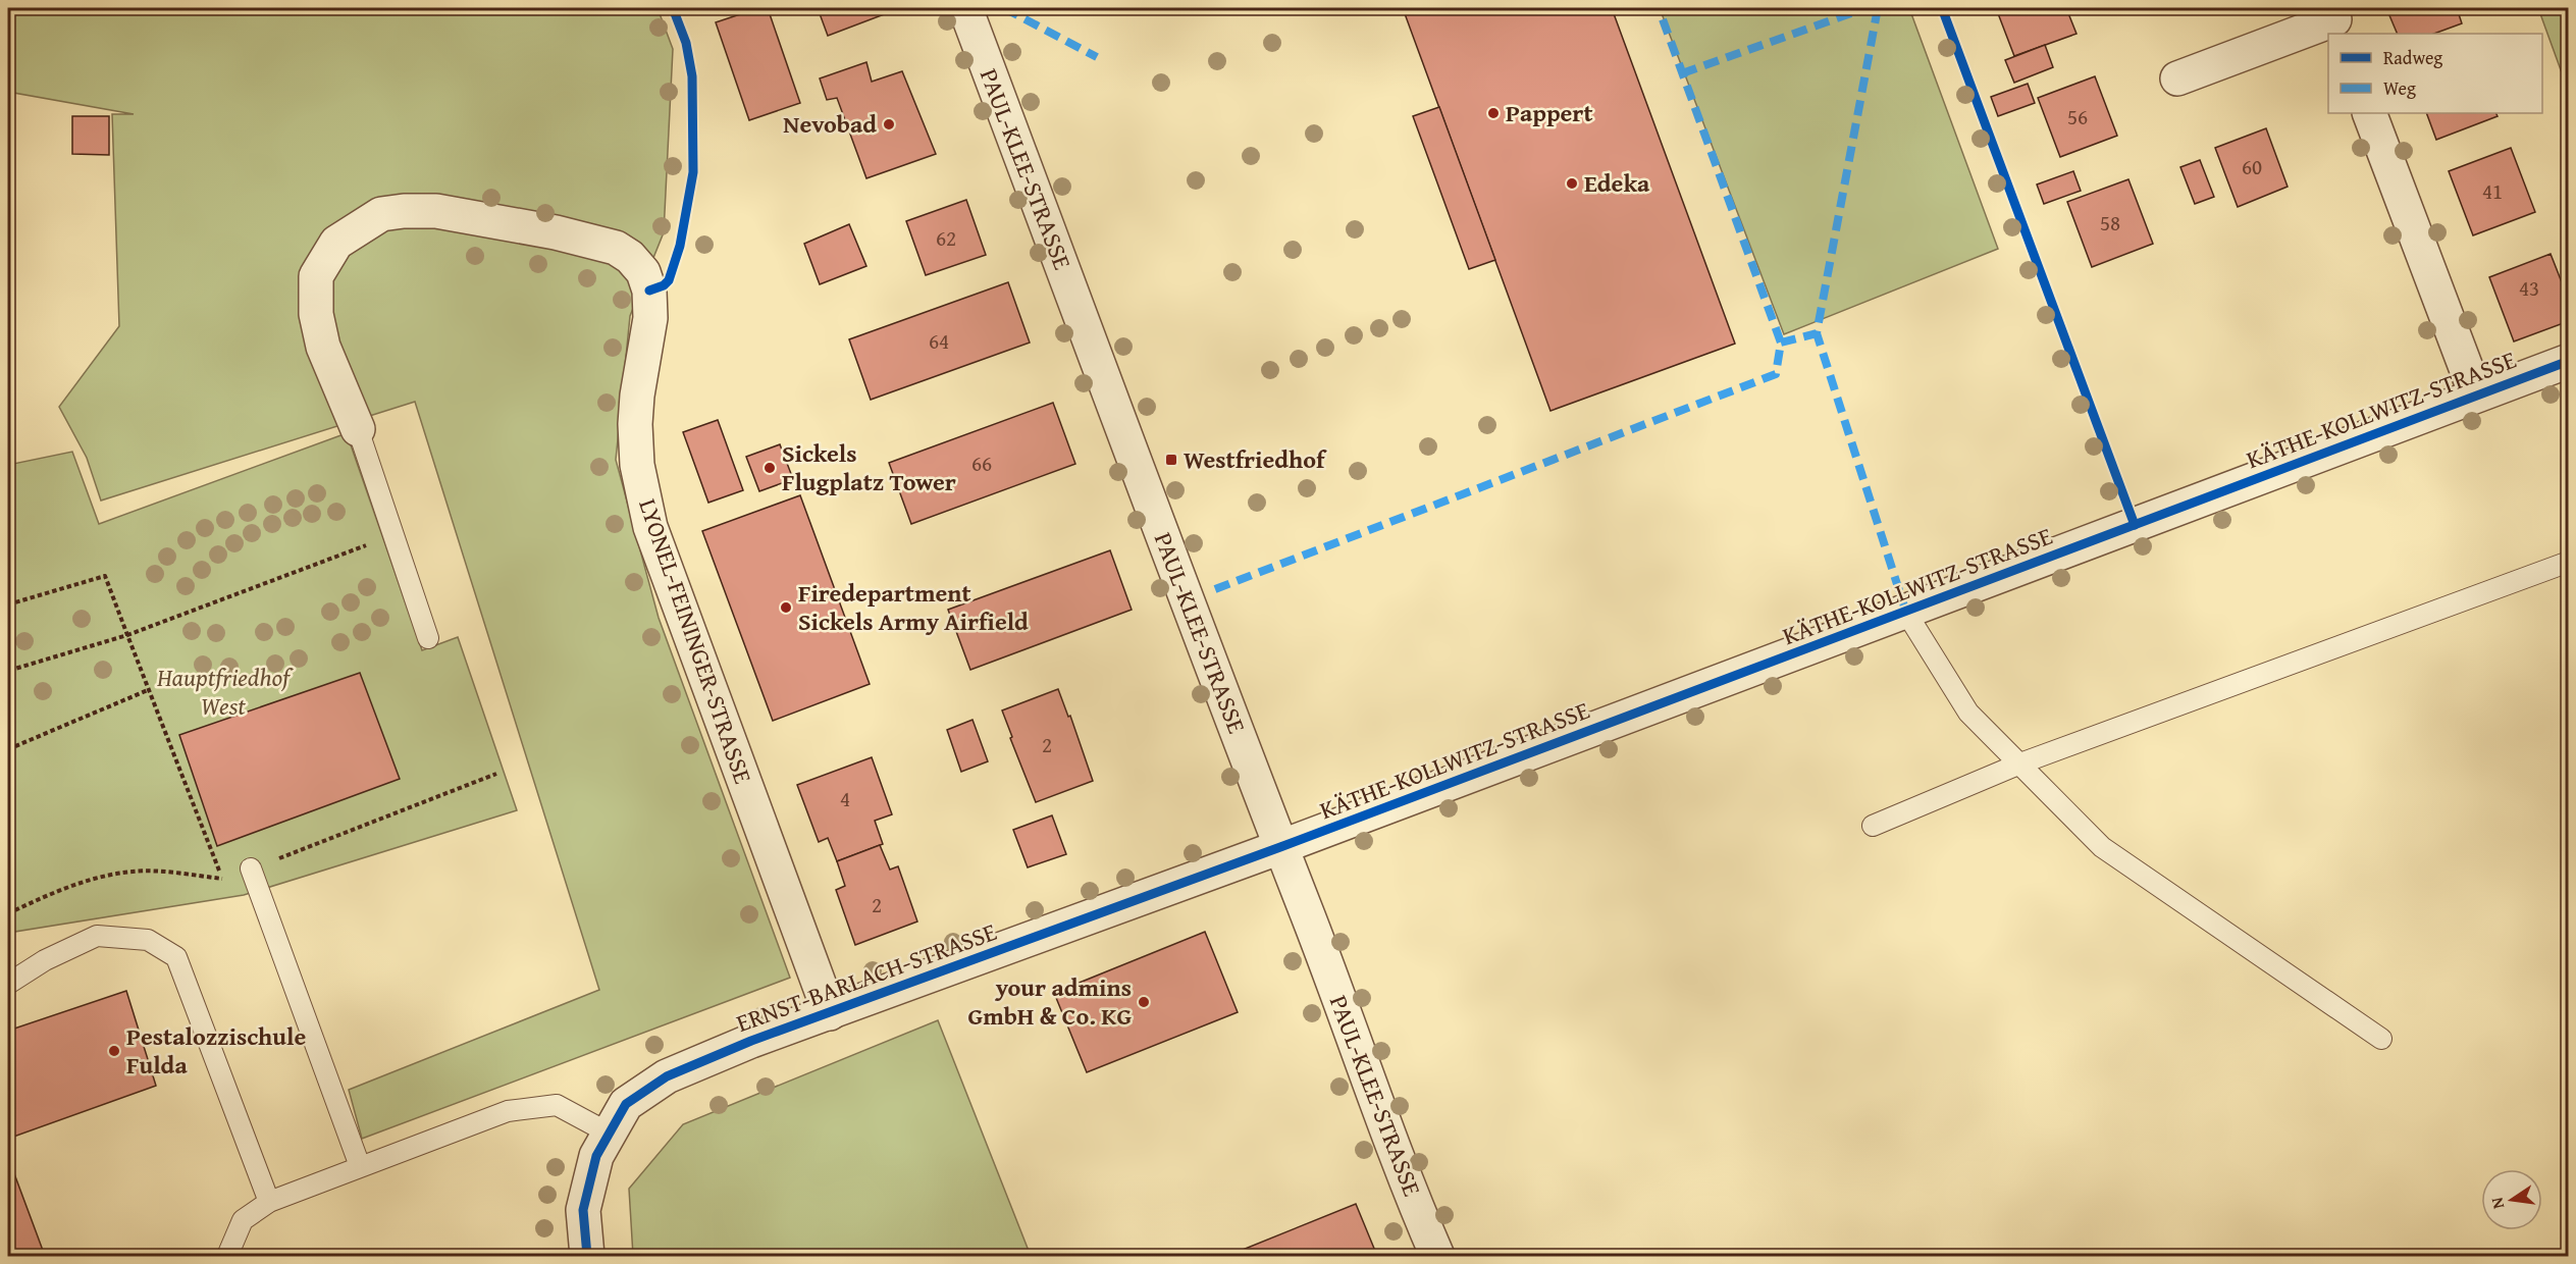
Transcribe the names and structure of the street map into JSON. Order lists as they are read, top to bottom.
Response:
{
  "streets": {
    "street": [
      "PAUL-KLEE-STRASSE",
      "KÄTHE-KOLLWITZ-STRASSE",
      "LYONEL-FEININGER-STRASSE",
      "ERNST-BARLACH-STRASSE"
    ]
  },
  "crossings": [
    ["PAUL-KLEE-STRASSE", "KÄTHE-KOLLWITZ-STRASSE"],
    ["PAUL-KLEE-STRASSE", "ERNST-BARLACH-STRASSE"],
    ["KÄTHE-KOLLWITZ-STRASSE", "ERNST-BARLACH-STRASSE"],
    ["LYONEL-FEININGER-STRASSE", "ERNST-BARLACH-STRASSE"]
  ],
  "parks": ["Hauptfriedhof West"],
  "places": {
    "other": [
      "Pappert",
      "Nevobad",
      "Edeka",
      "Sickels Flugplatz Tower",
      "Firedepartment Sickels Army Airfield",
      "your admins GmbH & Co. KG",
      "Pestalozzischule Fulda"
    ],
    "transit": ["Westfriedhof"]
  },
  "house_numbers": [
    "56",
    "60",
    "41",
    "58",
    "62",
    "43",
    "64",
    "66",
    "2",
    "4",
    "2"
  ],
  "legend": ["Radweg", "Weg"],
  "north": "left"
}
